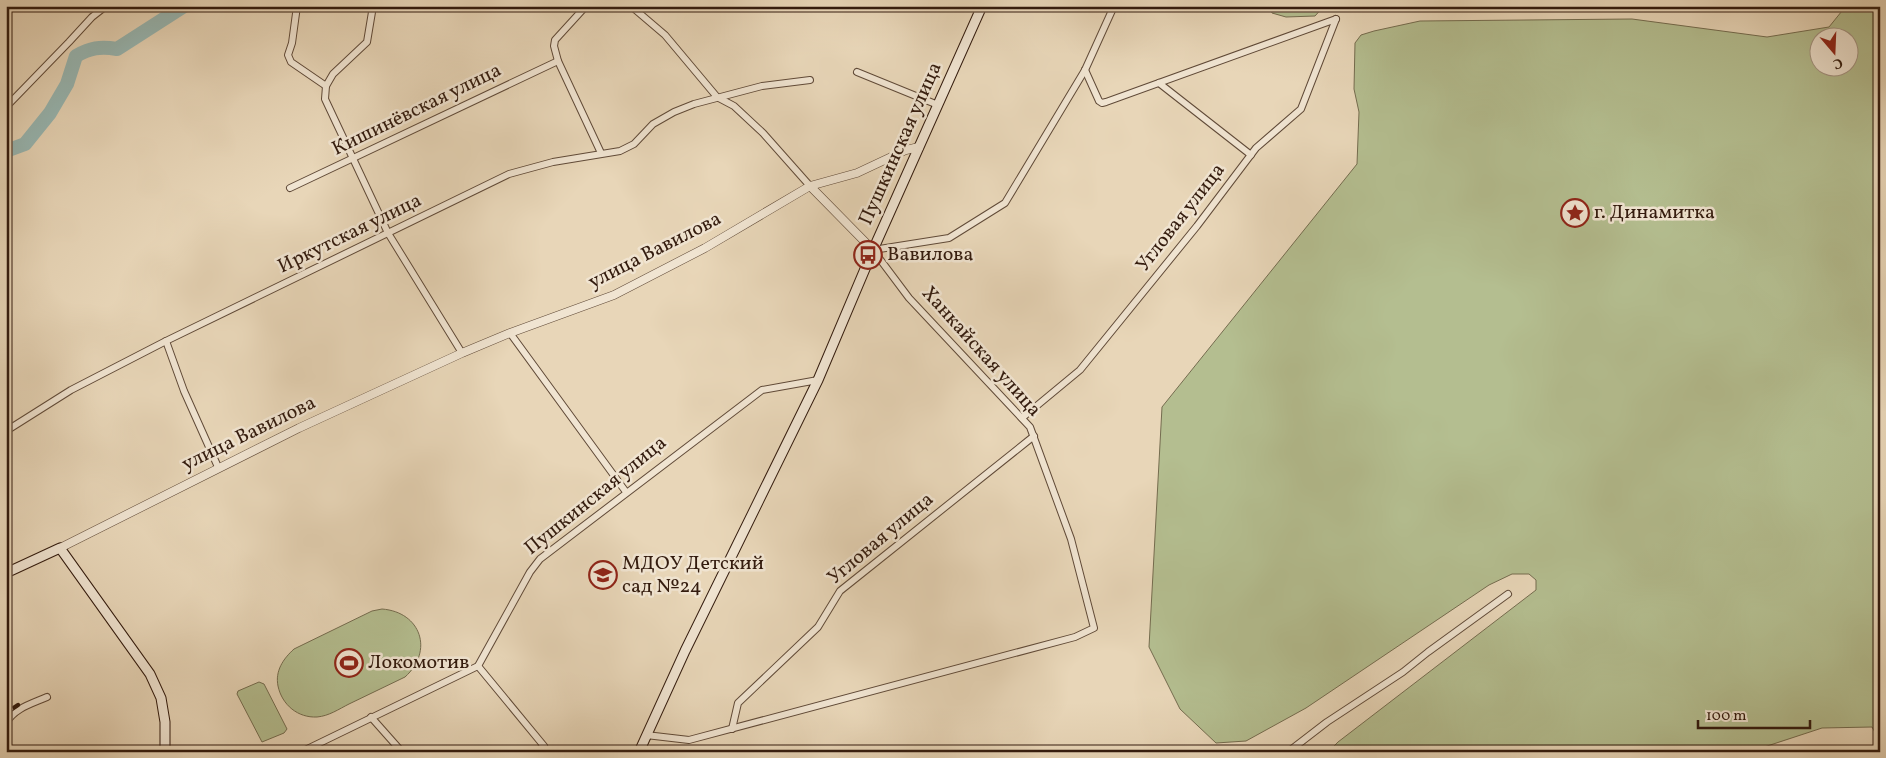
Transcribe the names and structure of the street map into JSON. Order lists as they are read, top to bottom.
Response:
{
  "streets": {
    "main road": ["Пушкинская улица", "улица Вавилова"],
    "street": [
      "Кишинёвская улица",
      "Угловая улица",
      "Иркутская улица",
      "Ханкайская улица"
    ]
  },
  "crossings": [
    ["Пушкинская улица", "улица Вавилова"],
    ["Пушкинская улица", "Ханкайская улица"],
    ["Угловая улица", "Ханкайская улица"]
  ],
  "places": {
    "place": ["г. Динамитка"],
    "bus stop": ["Вавилова"],
    "school or university": ["МДОУ Детский сад №24"],
    "sports": ["Локомотив"]
  },
  "scale_bar": "100 m",
  "north": "bottom"
}
